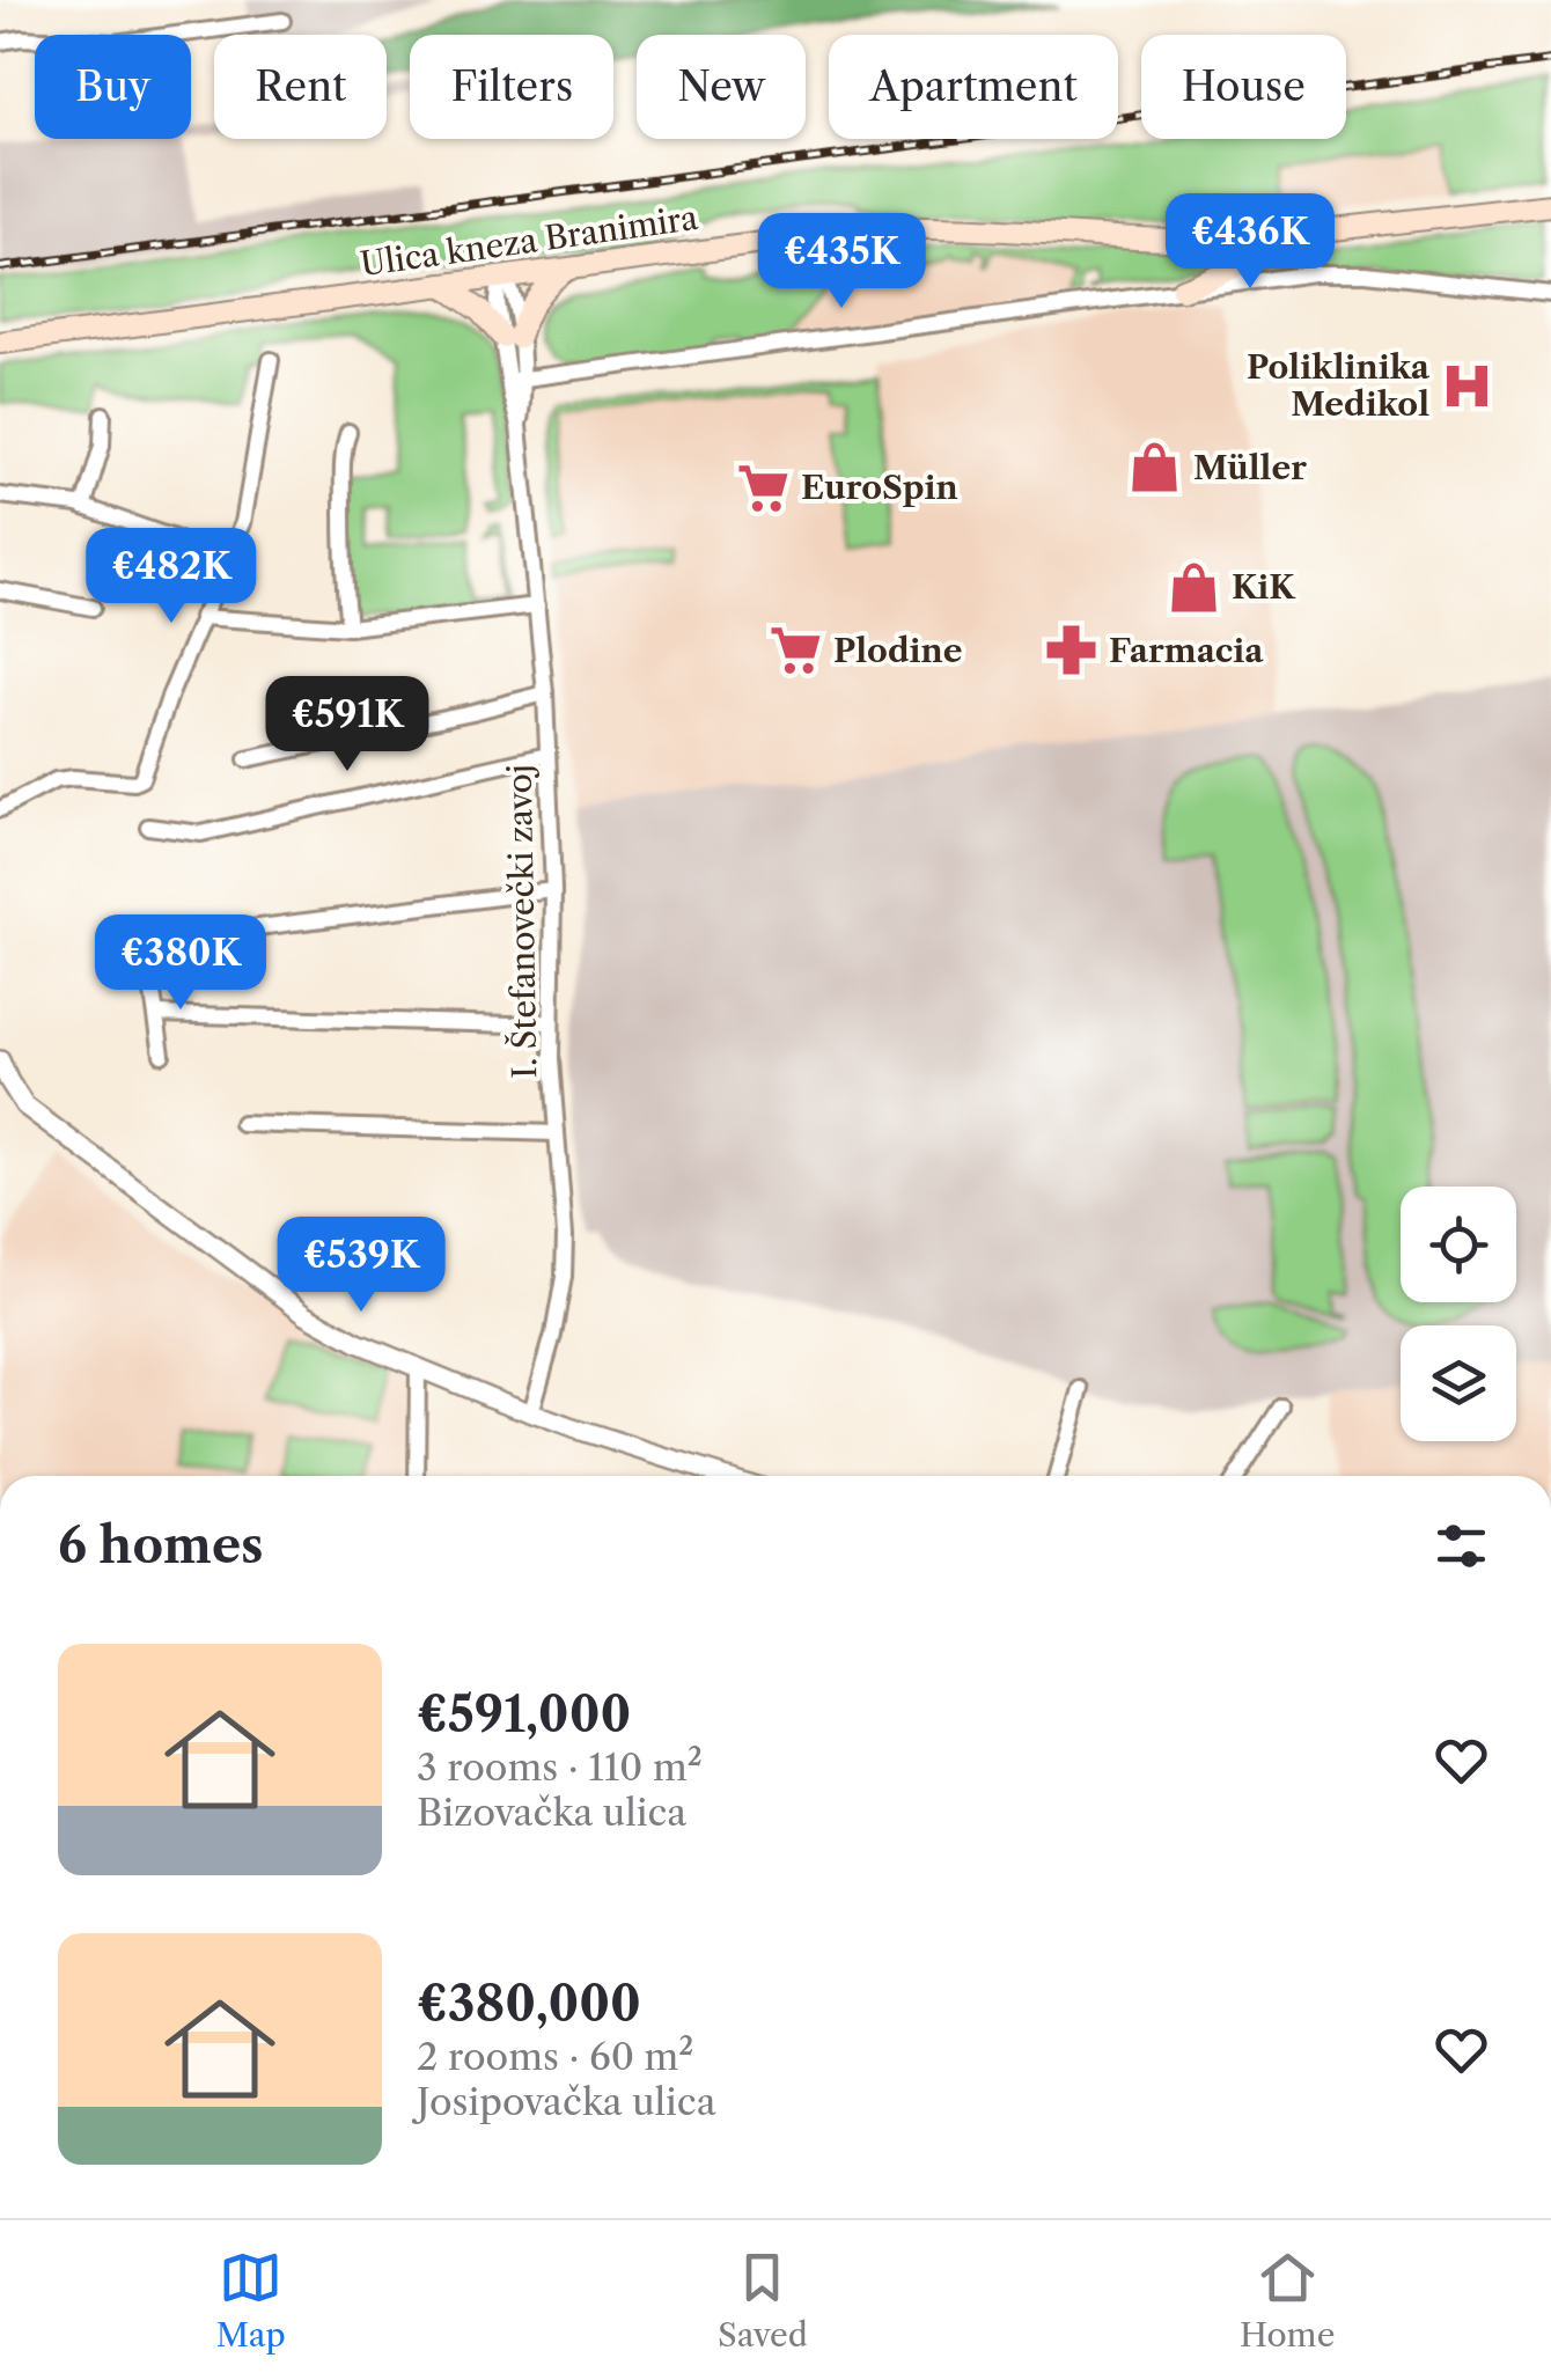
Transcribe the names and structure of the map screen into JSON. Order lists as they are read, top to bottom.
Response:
{
  "streets": {
    "main road": ["Ulica kneza Branimira"],
    "street": ["I. Štefanovečki zavoj"]
  },
  "crossings": [
    ["Ulica kneza Branimira", "I. Štefanovečki zavoj"]
  ],
  "places": {
    "hospital": ["Poliklinika Medikol"],
    "shop": ["Müller", "KiK"],
    "supermarket": ["EuroSpin", "Plodine"],
    "pharmacy": ["Farmacia"]
  },
  "page": {
    "chip": [
      "Buy",
      "Rent",
      "Filters",
      "New",
      "Apartment",
      "House"
    ],
    "price": [
      "€436K",
      "€435K",
      "€482K",
      "€591K",
      "€380K",
      "€539K"
    ],
    "heading": "6 homes",
    "list": [
      {
        "name": "€591,000",
        "note": "3 rooms · 110 m² · Bizovačka ulica"
      },
      {
        "name": "€380,000",
        "note": "2 rooms · 60 m² · Josipovačka ulica"
      }
    ],
    "tabs": ["Map", "Saved", "Home"]
  }
}
